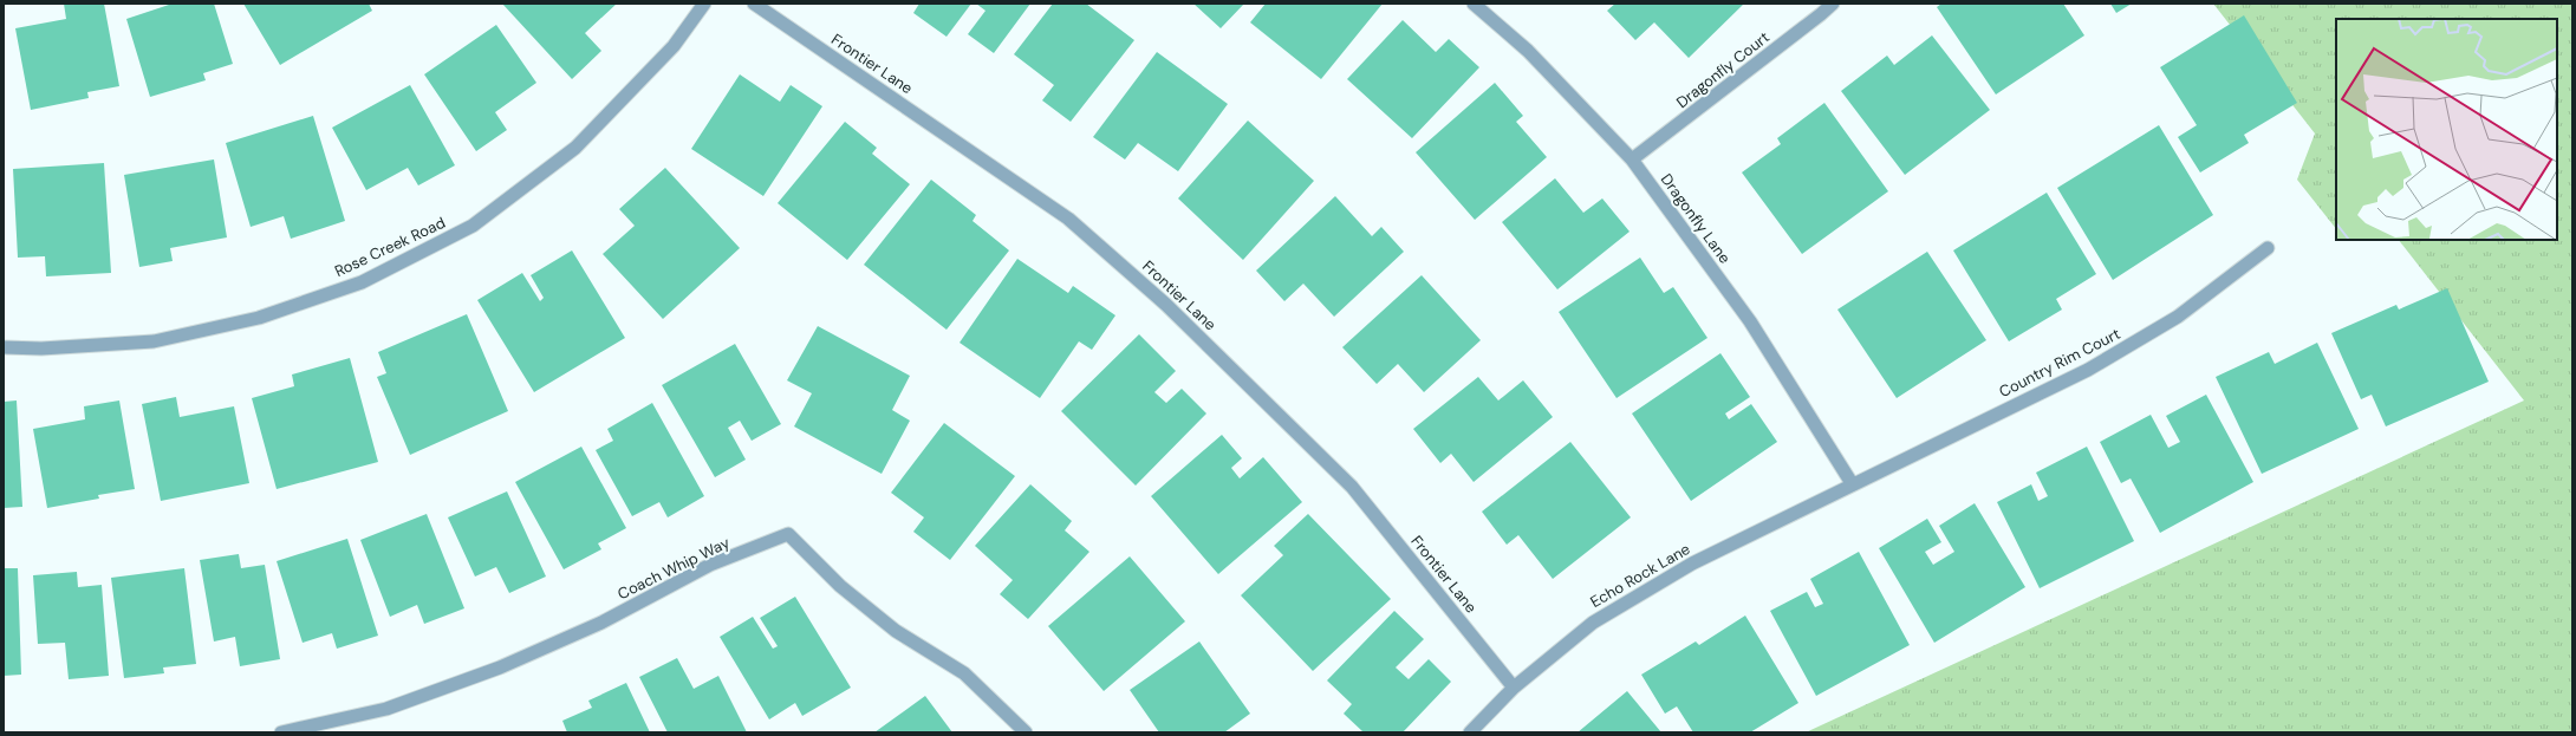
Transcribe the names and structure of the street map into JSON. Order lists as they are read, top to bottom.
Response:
{
  "streets": {
    "street": [
      "Frontier Lane",
      "Dragonfly Court",
      "Dragonfly Lane",
      "Rose Creek Road",
      "Country Rim Court",
      "Coach Whip Way",
      "Echo Rock Lane"
    ]
  },
  "crossings": [
    ["Frontier Lane", "Echo Rock Lane"],
    ["Dragonfly Court", "Dragonfly Lane"],
    ["Dragonfly Lane", "Country Rim Court"],
    ["Dragonfly Lane", "Echo Rock Lane"],
    ["Country Rim Court", "Echo Rock Lane"]
  ]
}
